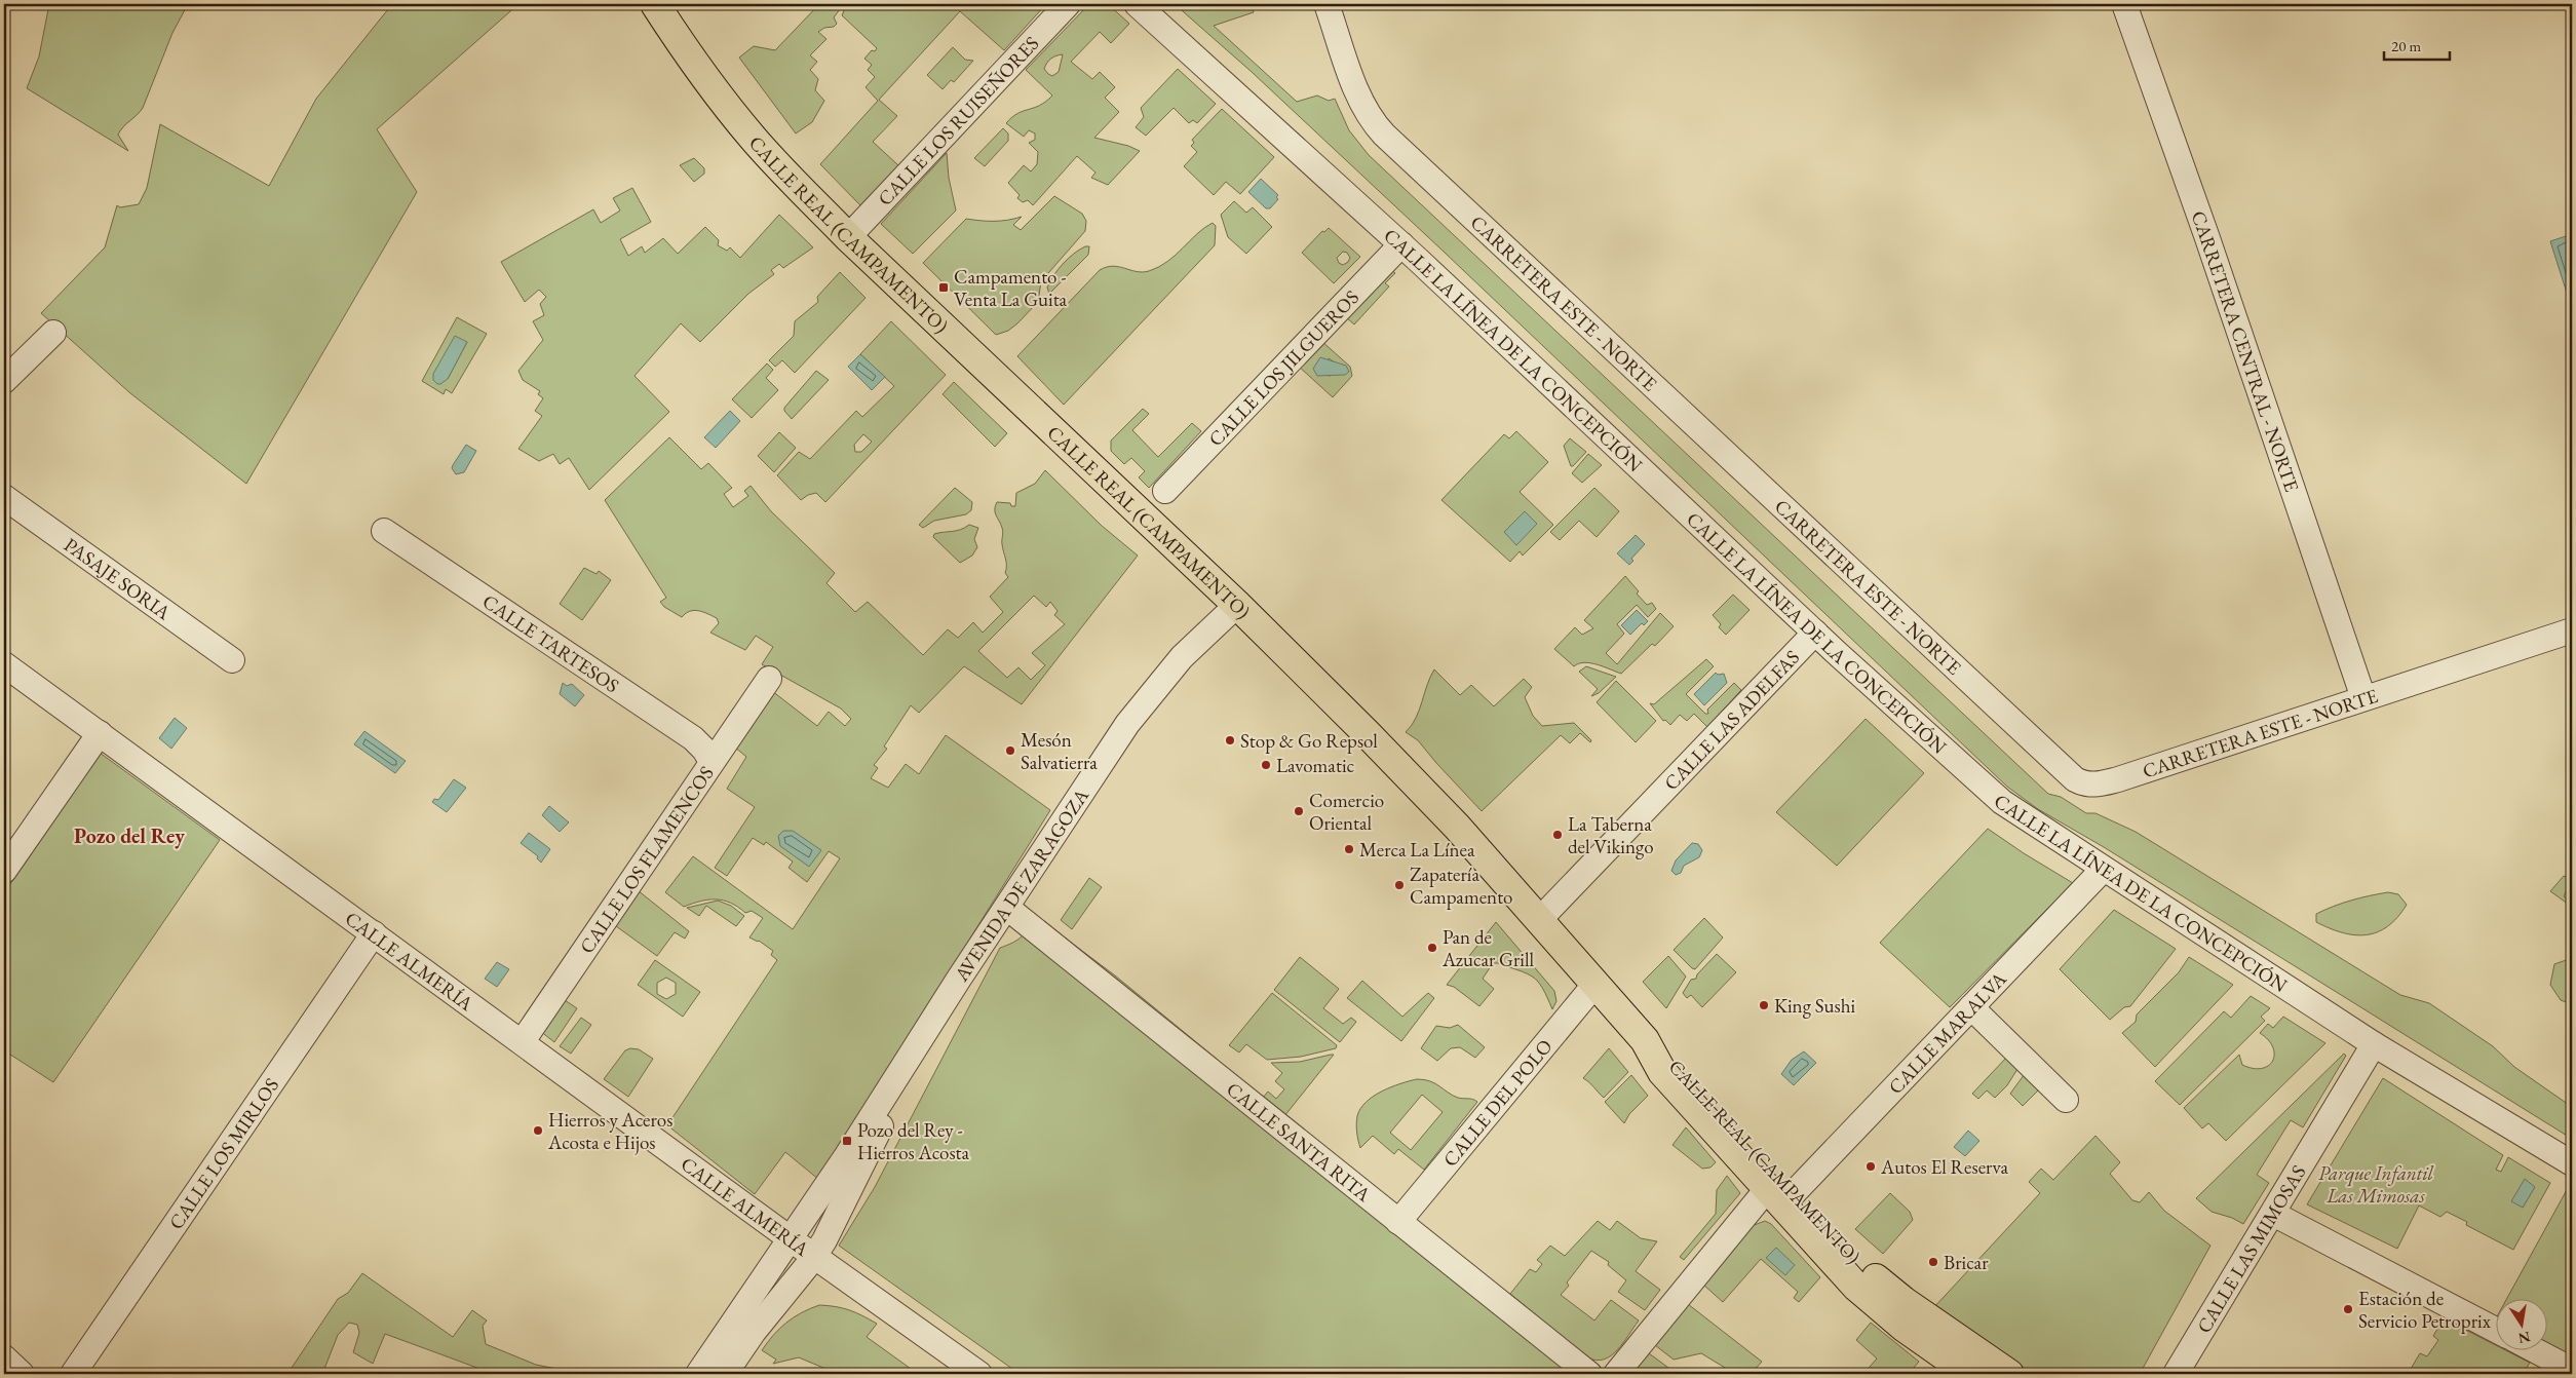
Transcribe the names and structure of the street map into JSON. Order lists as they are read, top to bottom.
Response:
{
  "streets": {
    "highway": ["CALLE REAL (CAMPAMENTO)"],
    "street": [
      "CALLE LOS RUISEÑORES",
      "CARRETERA ESTE - NORTE",
      "CALLE LA LÍNEA DE LA CONCEPCIÓN",
      "CARRETERA CENTRAL - NORTE",
      "CALLE LOS JILGUEROS",
      "PASAJE SORIA",
      "CALLE TARTESOS",
      "CALLE LAS ADELFAS",
      "CALLE LOS FLAMENCOS",
      "AVENIDA DE ZARAGOZA",
      "CALLE ALMERÍA",
      "CALLE MARALVA",
      "CALLE DEL POLO",
      "CALLE SANTA RITA",
      "CALLE LOS MIRLOS",
      "CALLE LAS MIMOSAS"
    ]
  },
  "crossings": [
    ["CALLE LOS RUISEÑORES", "CALLE REAL (CAMPAMENTO)"],
    ["CALLE REAL (CAMPAMENTO)", "CALLE LAS ADELFAS"],
    ["CALLE REAL (CAMPAMENTO)", "AVENIDA DE ZARAGOZA"],
    ["CALLE REAL (CAMPAMENTO)", "CALLE MARALVA"],
    ["CALLE REAL (CAMPAMENTO)", "CALLE DEL POLO"],
    ["CARRETERA ESTE - NORTE", "CARRETERA CENTRAL - NORTE"],
    ["CALLE LA LÍNEA DE LA CONCEPCIÓN", "CALLE LOS JILGUEROS"],
    ["CALLE LA LÍNEA DE LA CONCEPCIÓN", "CALLE LAS ADELFAS"],
    ["CALLE LA LÍNEA DE LA CONCEPCIÓN", "CALLE MARALVA"],
    ["CALLE LA LÍNEA DE LA CONCEPCIÓN", "CALLE LAS MIMOSAS"],
    ["CALLE TARTESOS", "CALLE LOS FLAMENCOS"],
    ["CALLE LOS FLAMENCOS", "CALLE ALMERÍA"],
    ["AVENIDA DE ZARAGOZA", "CALLE ALMERÍA"],
    ["AVENIDA DE ZARAGOZA", "CALLE SANTA RITA"],
    ["CALLE ALMERÍA", "CALLE LOS MIRLOS"],
    ["CALLE DEL POLO", "CALLE SANTA RITA"]
  ],
  "districts": ["Pozo del Rey"],
  "parks": ["Parque Infantil Las Mimosas"],
  "places": {
    "transit": ["Campamento - Venta La Guita", "Pozo del Rey - Hierros Acosta"],
    "other": [
      "Stop & Go Repsol",
      "Mesón Salvatierra",
      "Lavomatic",
      "Comercio Oriental",
      "La Taberna del Vikingo",
      "Merca La Línea",
      "Zapatería Campamento",
      "Pan de Azucar Grill",
      "King Sushi",
      "Hierros y Aceros Acosta e Hijos",
      "Autos El Reserva",
      "Bricar",
      "Estación de Servicio Petroprix"
    ]
  },
  "scale_bar": "20 m",
  "north": "bottom"
}
